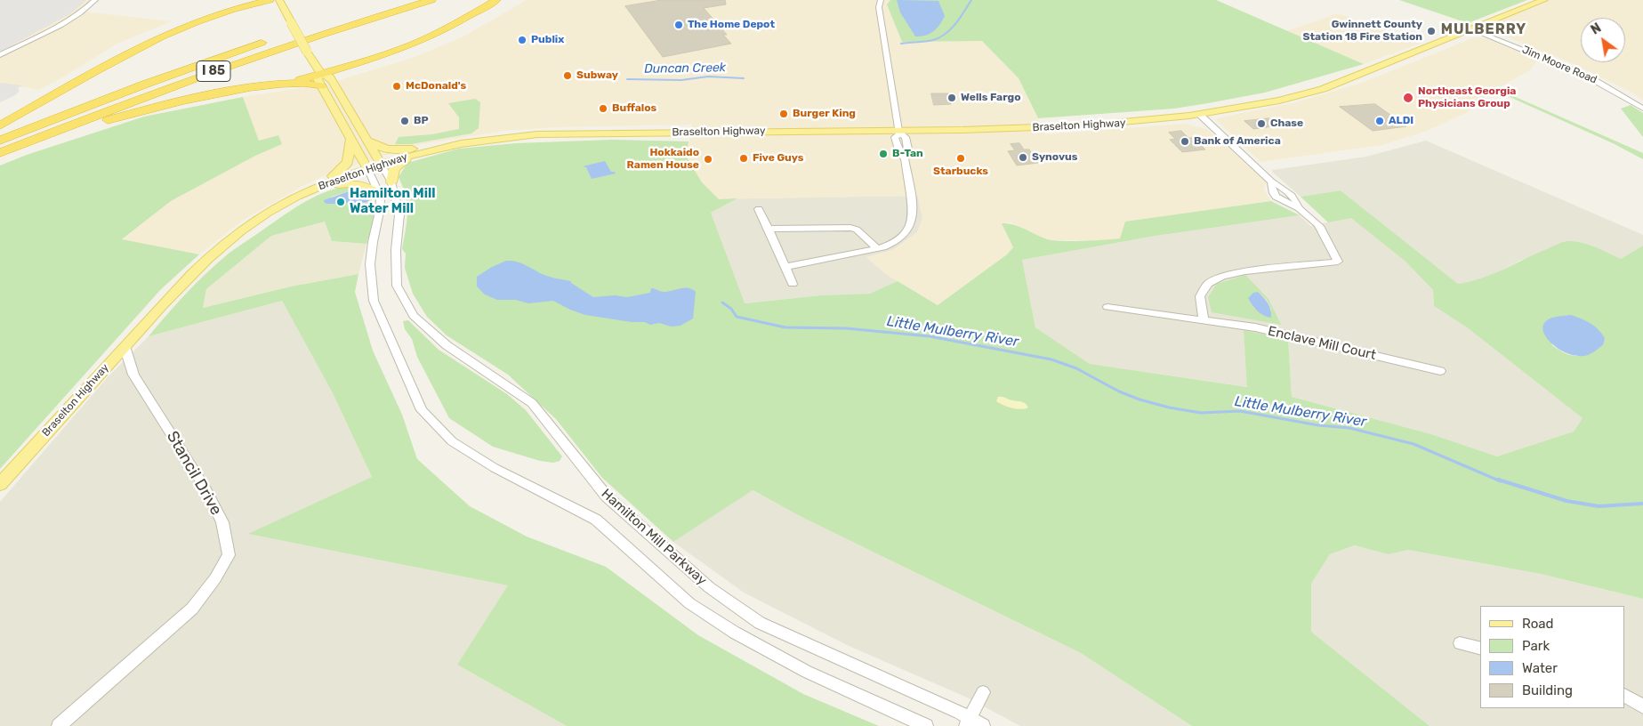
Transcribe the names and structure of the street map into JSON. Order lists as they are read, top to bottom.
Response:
{
  "streets": {
    "highway": ["I 85"],
    "main road": ["Braselton Highway"],
    "street": [
      "Jim Moore Road",
      "Enclave Mill Court",
      "Stancil Drive",
      "Hamilton Mill Parkway"
    ]
  },
  "crossings": [
    ["Jim Moore Road", "Braselton Highway"],
    ["Braselton Highway", "Stancil Drive"],
    ["Braselton Highway", "Hamilton Mill Parkway"]
  ],
  "districts": ["MULBERRY"],
  "water": ["Duncan Creek", "Little Mulberry River"],
  "places": [
    "The Home Depot",
    "Gwinnett County Station 18 Fire Station",
    "Publix",
    "Subway",
    "McDonald's",
    "Wells Fargo",
    "Northeast Georgia Physicians Group",
    "Buffalos",
    "Burger King",
    "BP",
    "ALDI",
    "Chase",
    "Bank of America",
    "B-Tan",
    "Synovus",
    "Five Guys",
    "Starbucks",
    "Hokkaido Ramen House",
    "Hamilton Mill Water Mill"
  ],
  "legend": [
    "Road",
    "Park",
    "Water",
    "Building"
  ],
  "north": "top left"
}
